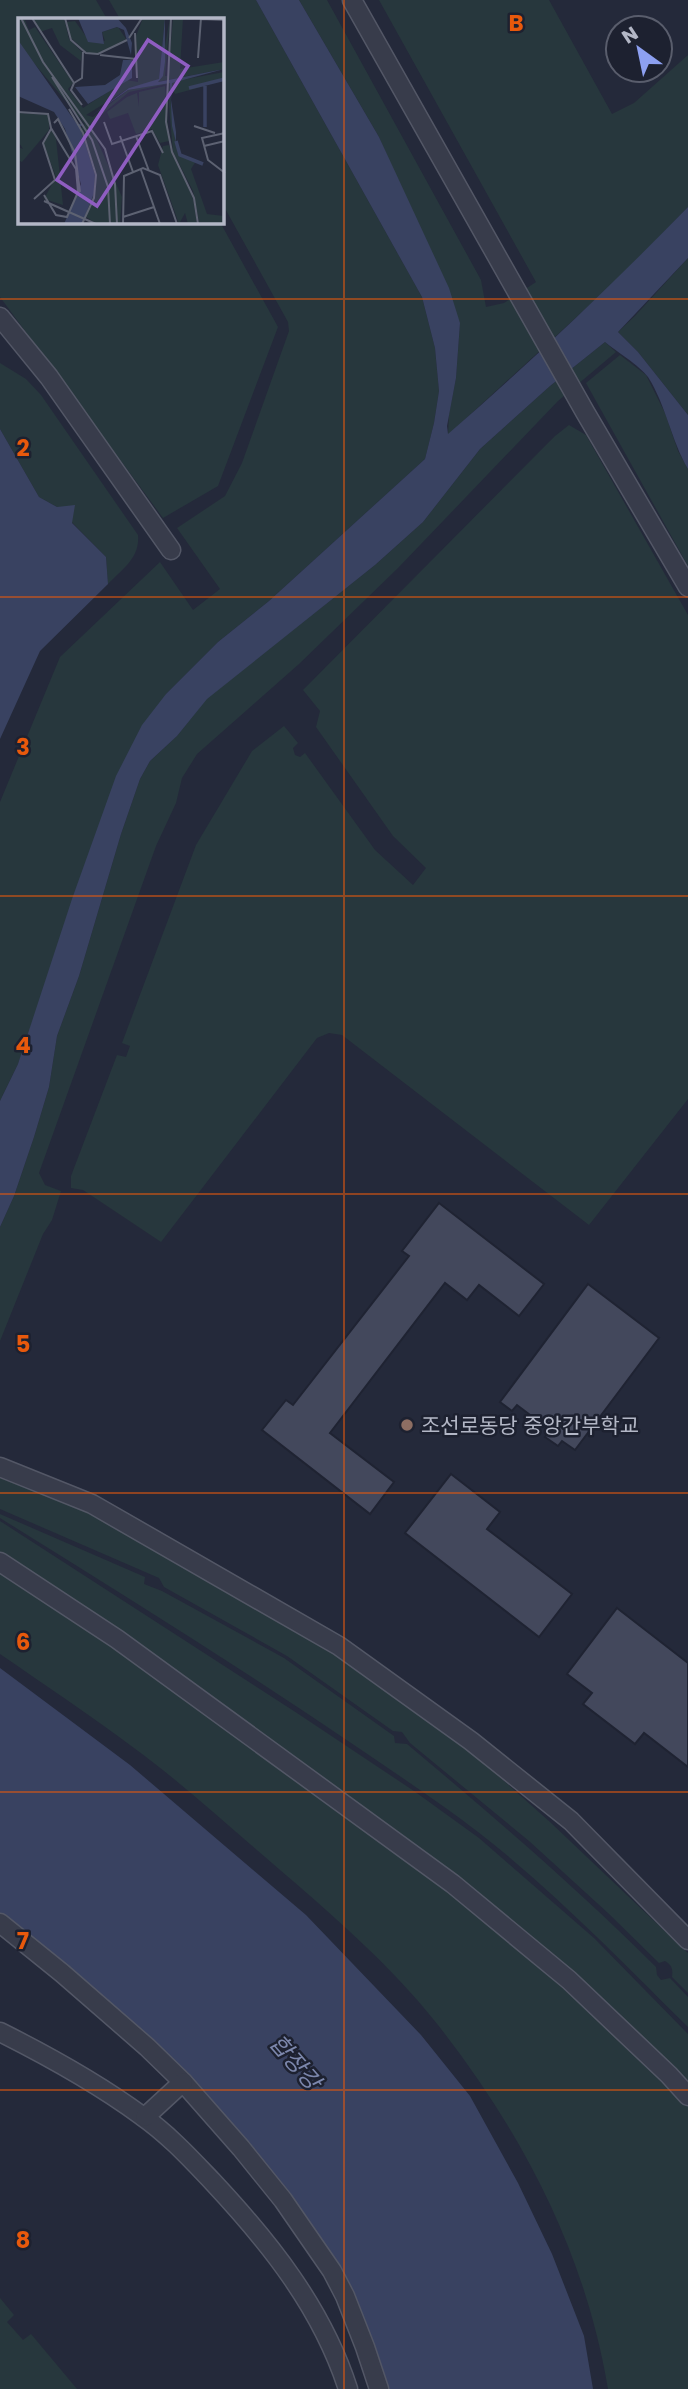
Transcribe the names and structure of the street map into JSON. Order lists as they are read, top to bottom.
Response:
{
  "water": ["합장강"],
  "places": ["조선로동당 중앙간부학교"],
  "north": "top left",
  "grid": {
    "columns": ["B"],
    "rows": [
      "2",
      "3",
      "4",
      "5",
      "6",
      "7",
      "8"
    ]
  }
}
